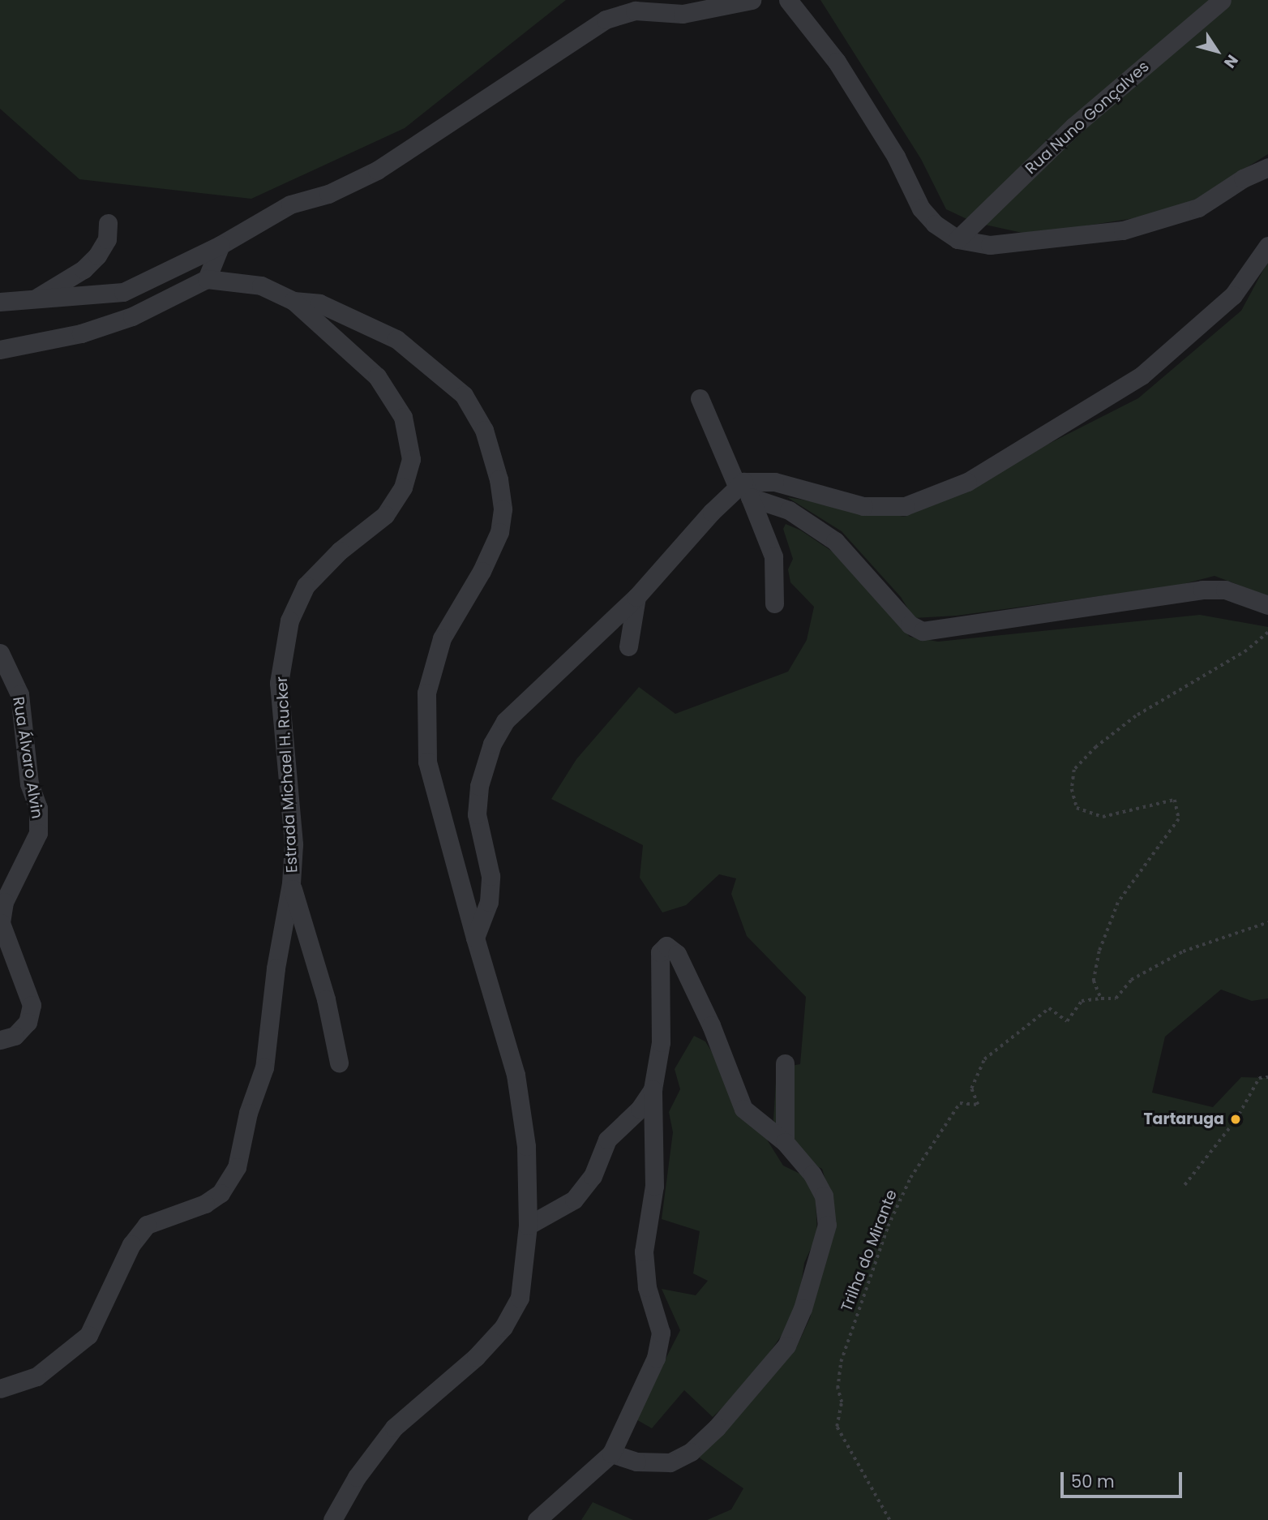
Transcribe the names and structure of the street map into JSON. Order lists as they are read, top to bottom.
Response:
{
  "streets": {
    "street": ["Rua Nuno Gonçalves", "Rua Álvaro Alvin", "Estrada Michael H. Rucker"],
    "path": ["Trilha do Mirante"]
  },
  "places": ["Tartaruga"],
  "scale_bar": "50 m",
  "north": "bottom right"
}
